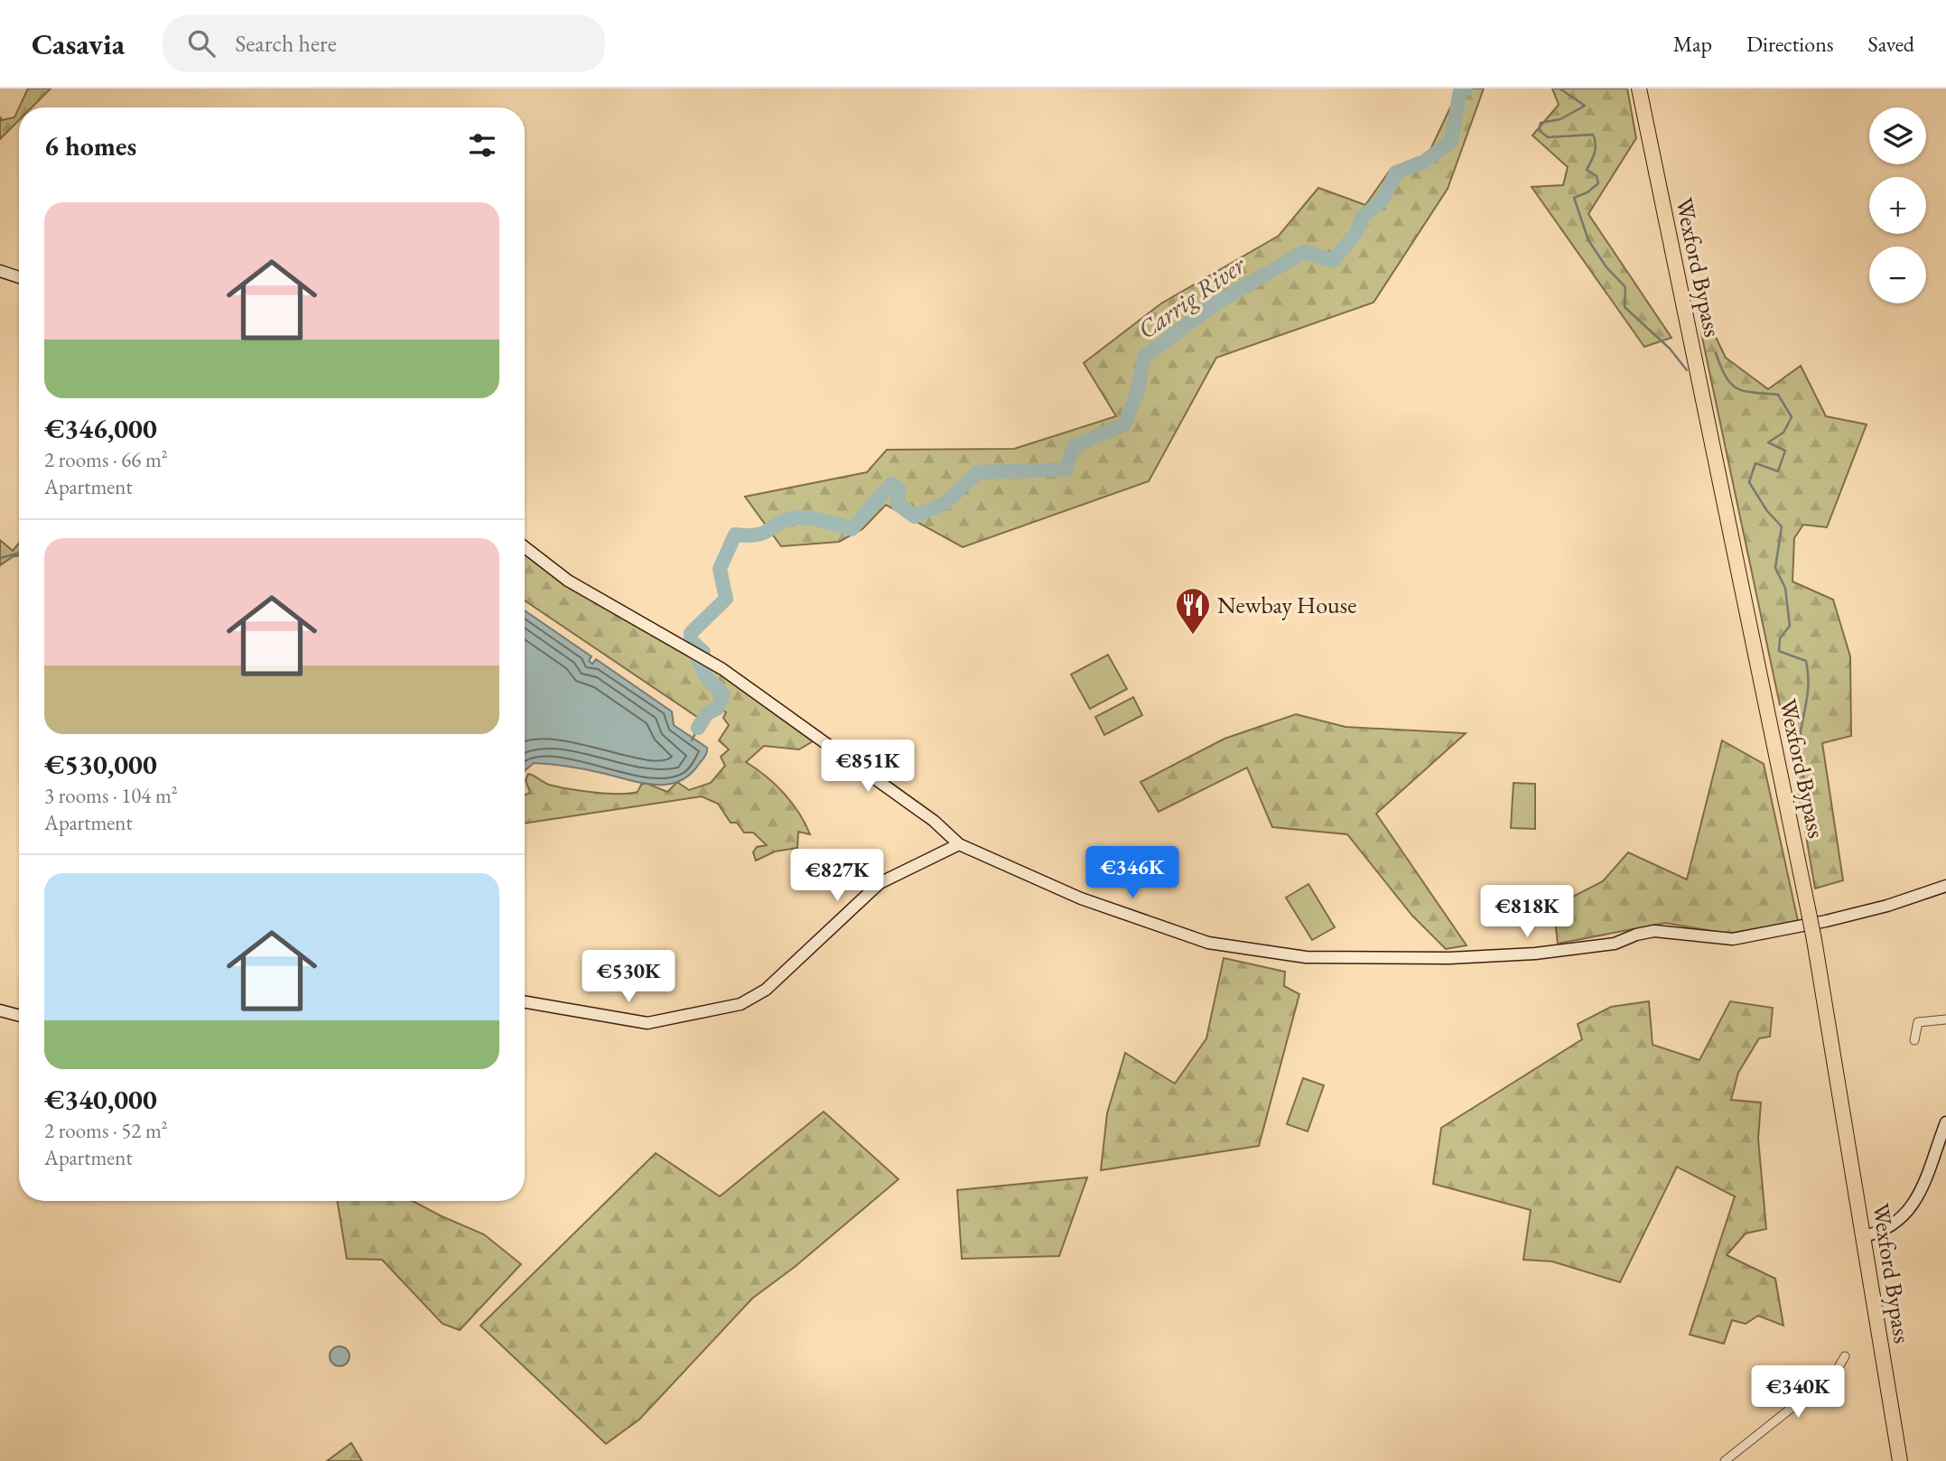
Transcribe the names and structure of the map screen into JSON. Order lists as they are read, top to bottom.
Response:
{
  "streets": {
    "highway": ["Wexford Bypass"]
  },
  "water": ["Carrig River"],
  "places": {
    "restaurant": ["Newbay House"]
  },
  "page": {
    "header": "Casavia",
    "search": "Search here",
    "nav": ["Map", "Directions", "Saved"],
    "map_buttons": ["+", "−"],
    "heading": "6 homes",
    "list": [
      {
        "name": "€346,000",
        "note": "2 rooms · 66 m² · Apartment"
      },
      {
        "name": "€530,000",
        "note": "3 rooms · 104 m² · Apartment"
      },
      {
        "name": "€340,000",
        "note": "2 rooms · 52 m² · Apartment"
      }
    ],
    "price": [
      "€851K",
      "€346K",
      "€827K",
      "€818K",
      "€530K",
      "€340K"
    ]
  }
}
